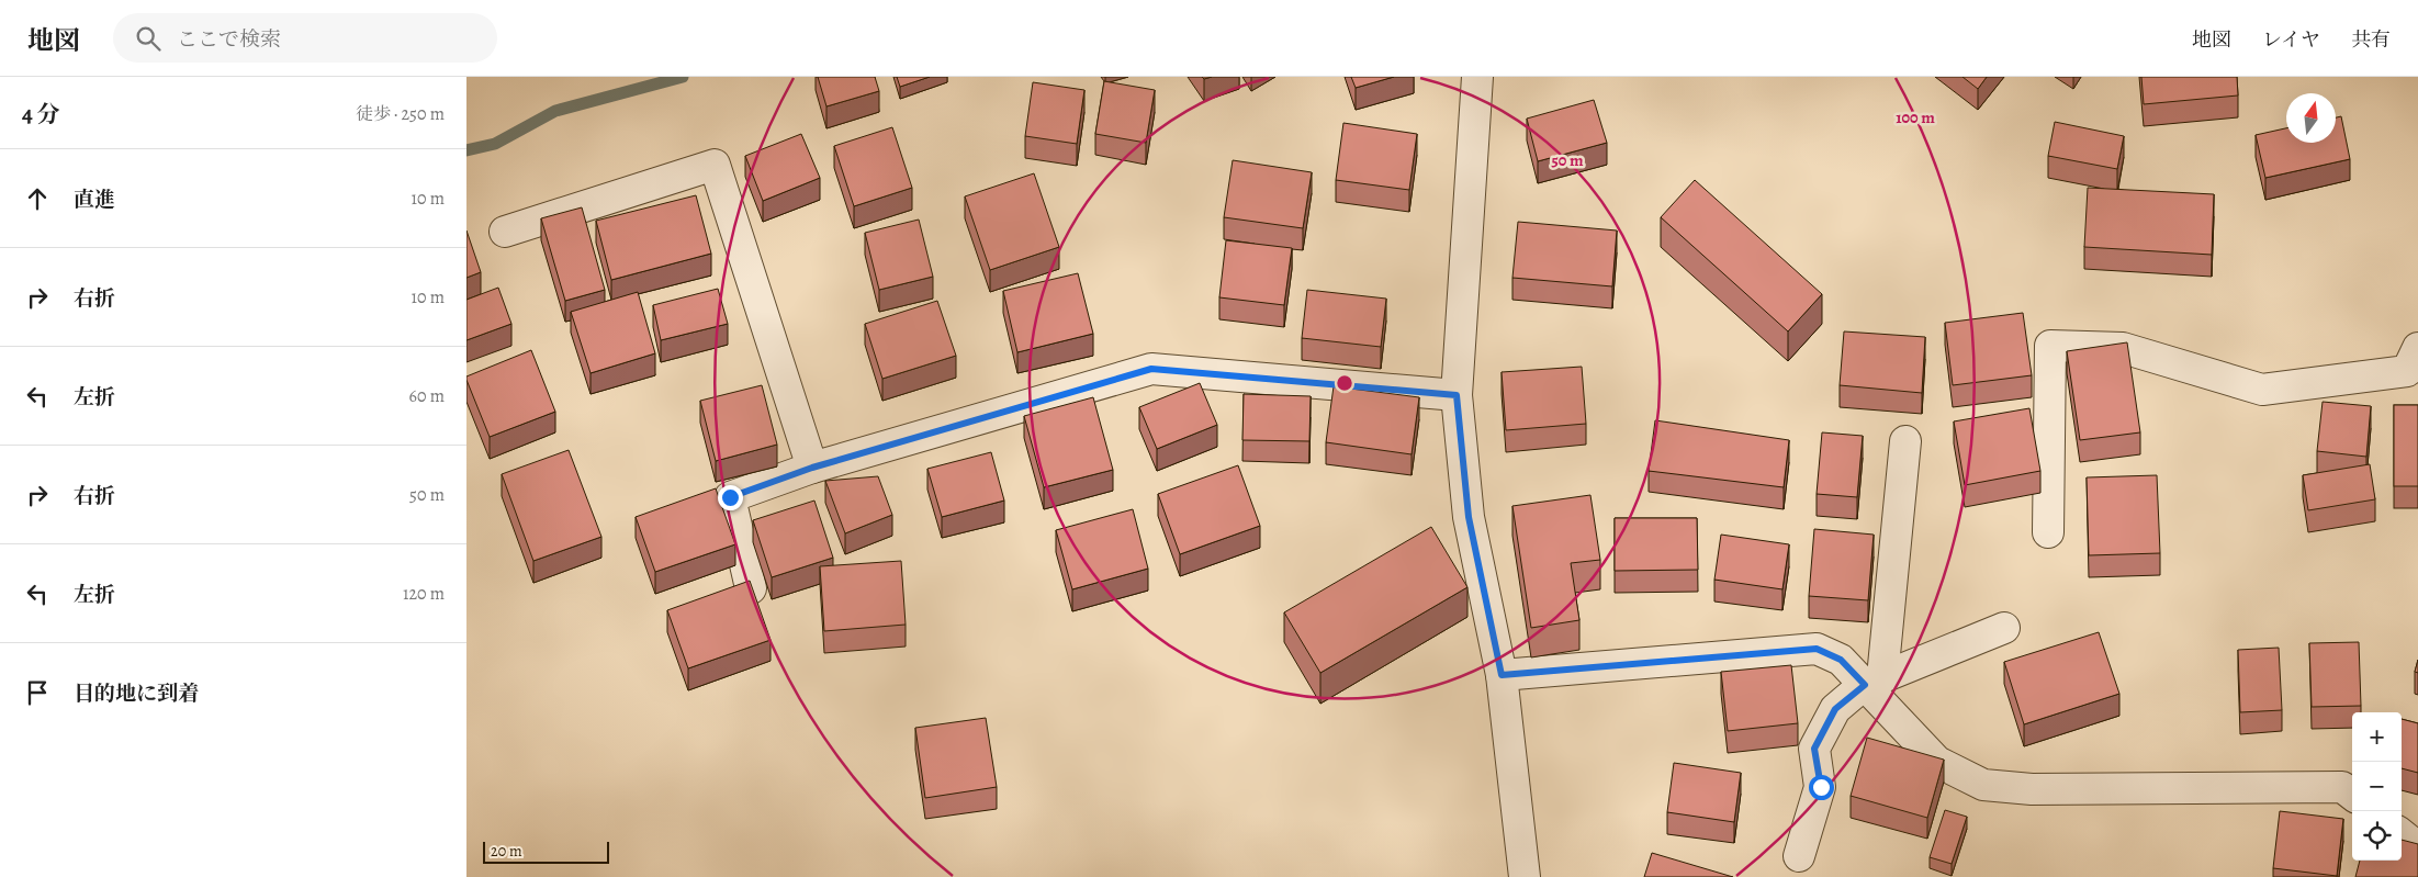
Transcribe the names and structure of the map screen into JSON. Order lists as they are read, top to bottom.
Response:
{
  "scale_bar": "20 m",
  "north": "top",
  "page": {
    "header": "地図",
    "search": "ここで検索",
    "nav": ["地図", "レイヤ", "共有"],
    "heading": ["4 分", "徒歩 · 250 m"],
    "list": [
      ["直進", "10 m"],
      ["右折", "10 m"],
      ["左折", "60 m"],
      ["右折", "50 m"],
      ["左折", "120 m"],
      "目的地に到着"
    ],
    "map_buttons": ["+", "−"],
    "scale": "20 m"
  },
  "rings": ["100 m", "50 m"]
}
